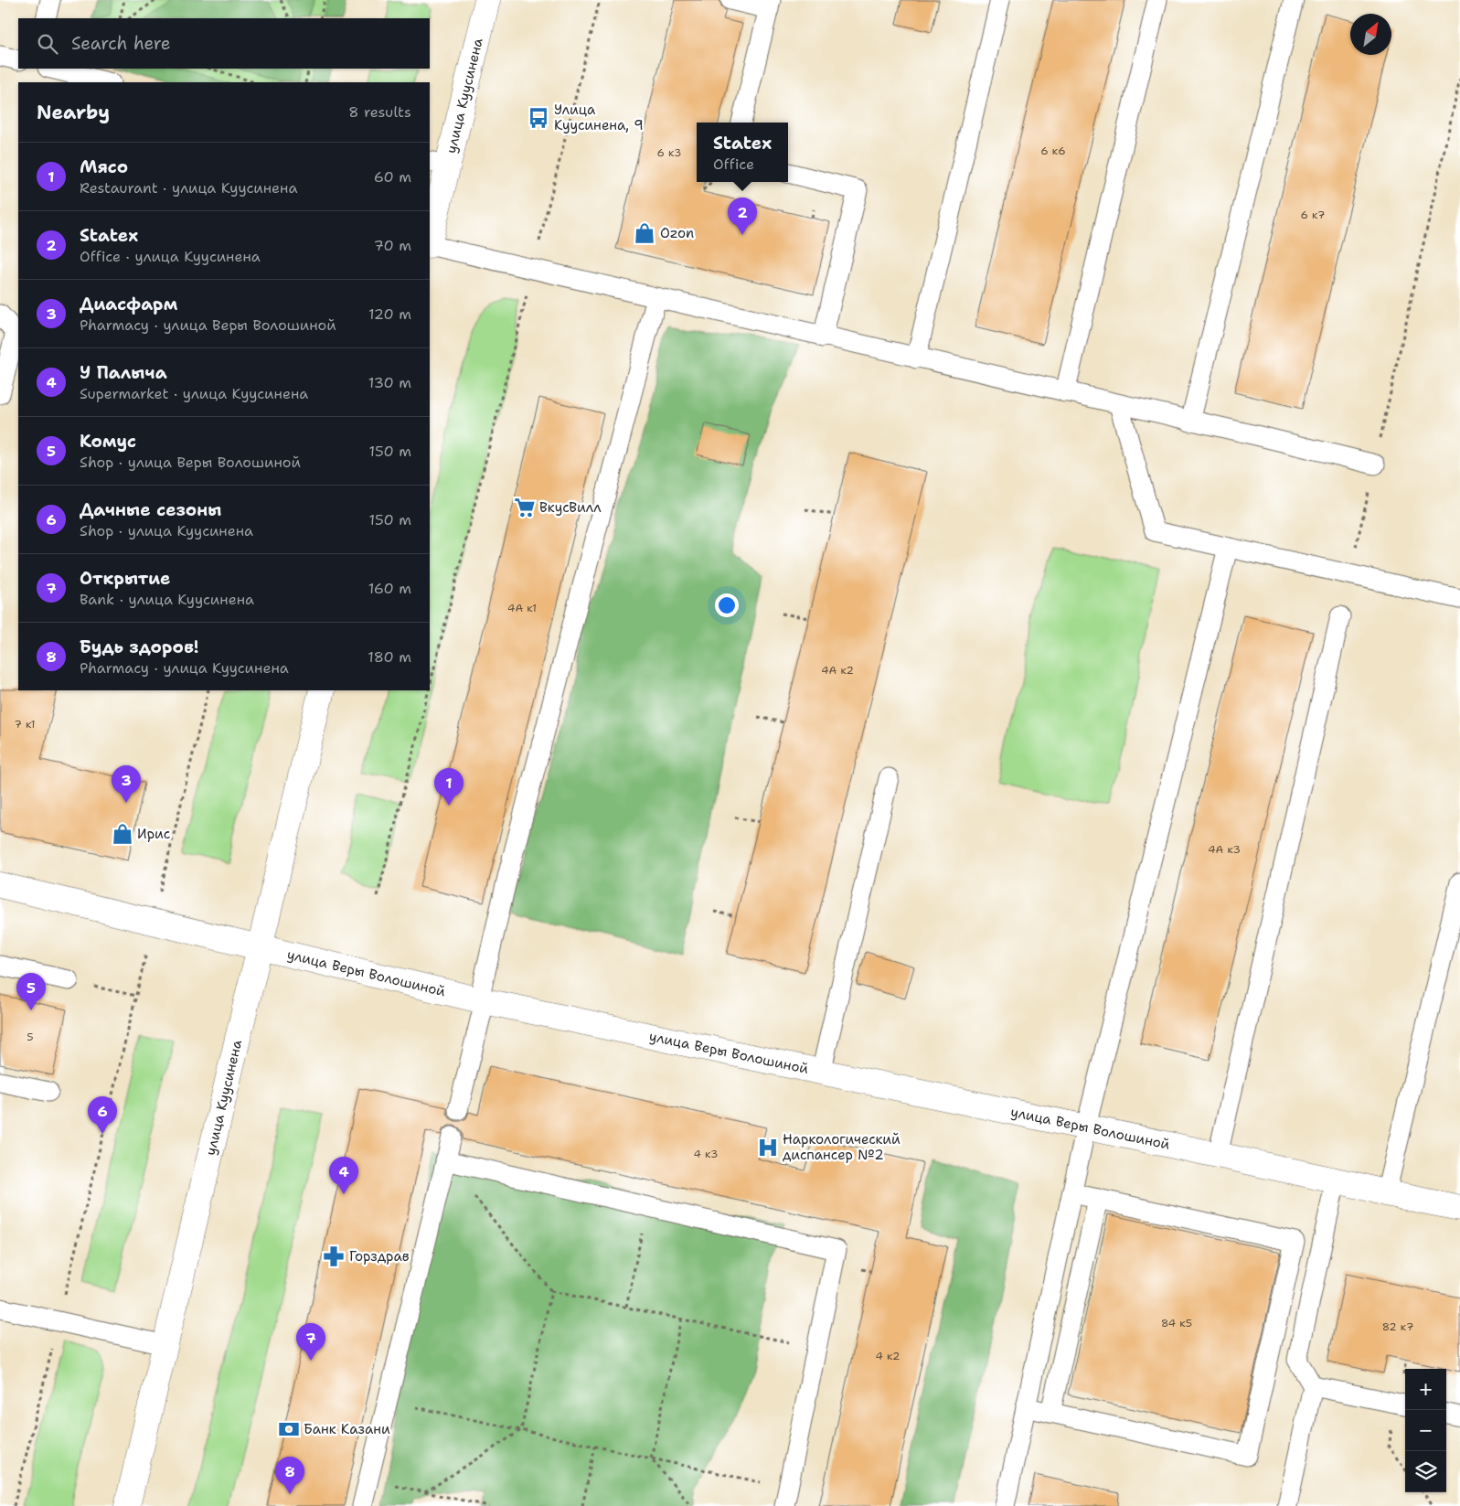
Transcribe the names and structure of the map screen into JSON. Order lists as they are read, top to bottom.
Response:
{
  "streets": {
    "street": ["улица Куусинена", "улица Веры Волошиной"]
  },
  "crossings": [
    ["улица Куусинена", "улица Веры Волошиной"]
  ],
  "places": {
    "bus stop": ["Улица Куусинена, 9"],
    "shop": ["Ozon", "Ирис"],
    "supermarket": ["ВкусВилл"],
    "hospital": ["Наркологический диспансер №2"],
    "pharmacy": ["Горздрав"],
    "bank": ["Банк Казани"]
  },
  "house_numbers": [
    "6 к6",
    "6 к3",
    "6 к7",
    "4А к1",
    "4А к2",
    "7 к1",
    "4А к3",
    "5",
    "4 к3",
    "84 к5",
    "82 к7",
    "4 к2"
  ],
  "north": "top right",
  "page": {
    "search": "Search here",
    "heading": ["Nearby", "8 results"],
    "popup": ["Statex", "Office"],
    "list": [
      {
        "mark": "1",
        "name": "Мясо",
        "note": "Restaurant · улица Куусинена",
        "value": "60 m"
      },
      {
        "mark": "2",
        "name": "Statex",
        "note": "Office · улица Куусинена",
        "value": "70 m"
      },
      {
        "mark": "3",
        "name": "Диасфарм",
        "note": "Pharmacy · улица Веры Волошиной",
        "value": "120 m"
      },
      {
        "mark": "4",
        "name": "У Палыча",
        "note": "Supermarket · улица Куусинена",
        "value": "130 m"
      },
      {
        "mark": "5",
        "name": "Комус",
        "note": "Shop · улица Веры Волошиной",
        "value": "150 m"
      },
      {
        "mark": "6",
        "name": "Дачные сезоны",
        "note": "Shop · улица Куусинена",
        "value": "150 m"
      },
      {
        "mark": "7",
        "name": "Открытие",
        "note": "Bank · улица Куусинена",
        "value": "160 m"
      },
      {
        "mark": "8",
        "name": "Будь здоров!",
        "note": "Pharmacy · улица Куусинена",
        "value": "180 m"
      }
    ],
    "pins": [
      "2",
      "3",
      "1",
      "5",
      "6",
      "4",
      "7",
      "8"
    ],
    "map_buttons": ["+", "−"]
  }
}
